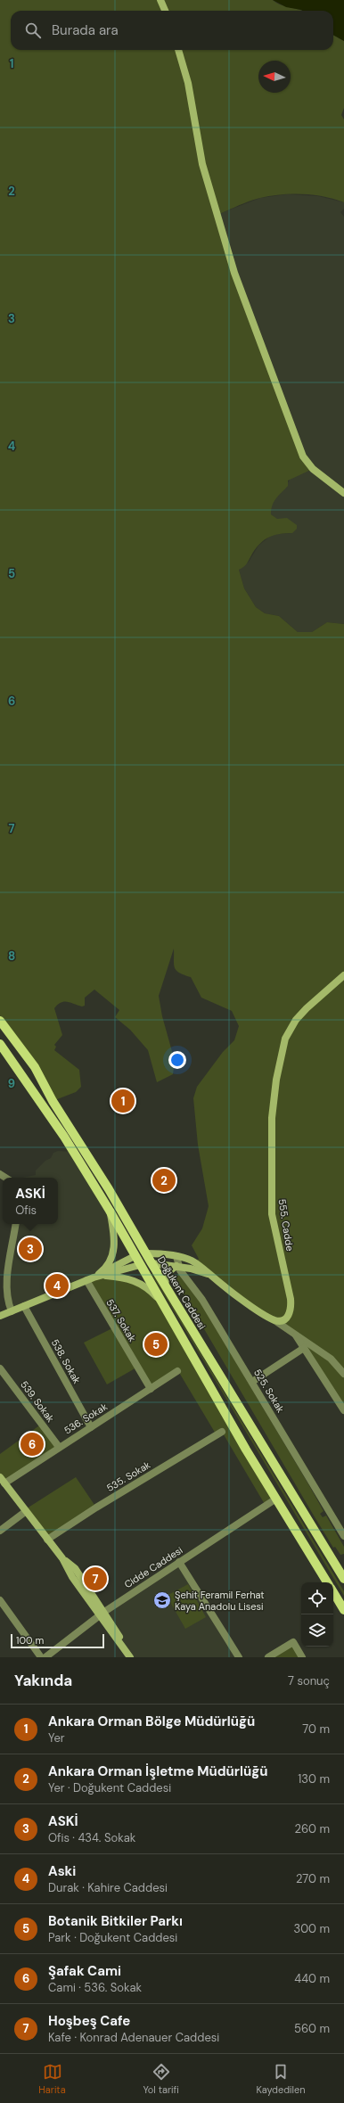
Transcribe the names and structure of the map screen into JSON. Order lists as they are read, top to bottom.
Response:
{
  "streets": {
    "main road": ["Doğukent Caddesi"],
    "street": [
      "555. Cadde",
      "537. Sokak",
      "538. Sokak",
      "525. Sokak",
      "539. Sokak",
      "536. Sokak",
      "535. Sokak",
      "Cidde Caddesi"
    ]
  },
  "crossings": [
    ["537. Sokak", "536. Sokak"],
    ["538. Sokak", "536. Sokak"],
    ["539. Sokak", "536. Sokak"]
  ],
  "places": {
    "school or university": ["Şehit Feramil Ferhat Kaya Anadolu Lisesi"]
  },
  "scale_bar": "100 m",
  "north": "left",
  "page": {
    "search": "Burada ara",
    "pins": [
      "1",
      "2",
      "3",
      "4",
      "5",
      "6",
      "7"
    ],
    "popup": ["ASKİ", "Ofis"],
    "scale": "100 m",
    "heading": ["Yakında", "7 sonuç"],
    "list": [
      {
        "mark": "1",
        "name": "Ankara Orman Bölge Müdürlüğü",
        "note": "Yer",
        "value": "70 m"
      },
      {
        "mark": "2",
        "name": "Ankara Orman İşletme Müdürlüğü",
        "note": "Yer · Doğukent Caddesi",
        "value": "130 m"
      },
      {
        "mark": "3",
        "name": "ASKİ",
        "note": "Ofis · 434. Sokak",
        "value": "260 m"
      },
      {
        "mark": "4",
        "name": "Aski",
        "note": "Durak · Kahire Caddesi",
        "value": "270 m"
      },
      {
        "mark": "5",
        "name": "Botanik Bitkiler Parkı",
        "note": "Park · Doğukent Caddesi",
        "value": "300 m"
      },
      {
        "mark": "6",
        "name": "Şafak Cami",
        "note": "Cami · 536. Sokak",
        "value": "440 m"
      },
      {
        "mark": "7",
        "name": "Hoşbeş Cafe",
        "note": "Kafe · Konrad Adenauer Caddesi",
        "value": "560 m"
      }
    ],
    "nav": ["Harita", "Yol tarifi", "Kaydedilen"]
  },
  "grid": {
    "rows": [
      "1",
      "2",
      "3",
      "4",
      "5",
      "6",
      "7",
      "8",
      "9"
    ]
  }
}
